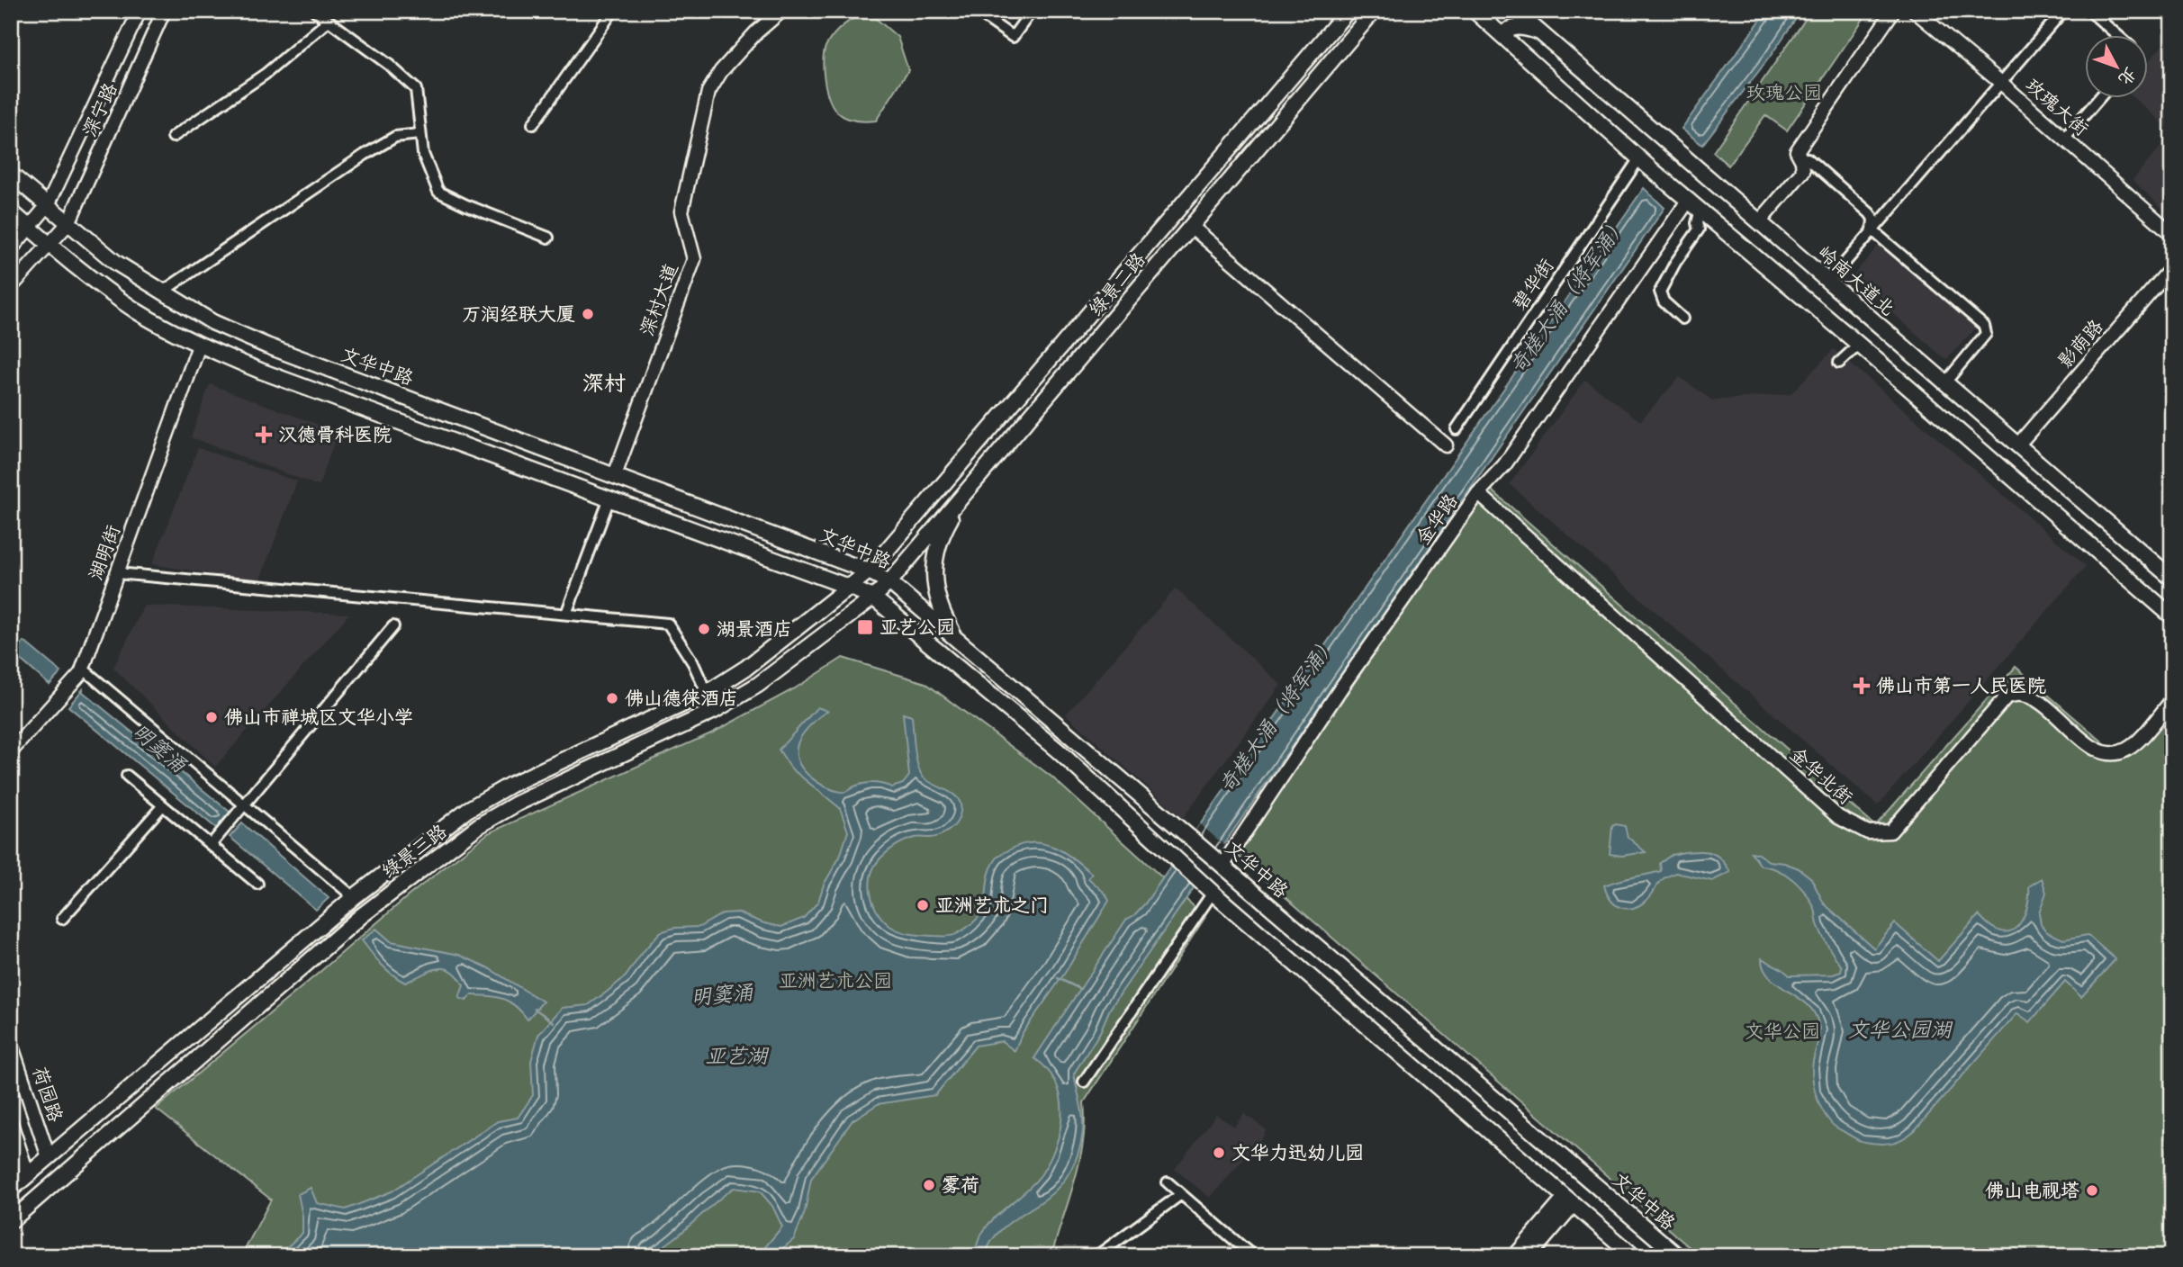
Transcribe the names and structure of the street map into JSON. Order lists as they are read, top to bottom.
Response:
{
  "streets": {
    "main road": [
      "岭南大道北",
      "绿景二路",
      "文华中路",
      "绿景三路"
    ],
    "street": [
      "玫瑰大街",
      "深宁路",
      "碧华街",
      "深村大道",
      "影荫路",
      "金华路",
      "湖明街",
      "金华北街",
      "荷园路"
    ]
  },
  "crossings": [
    ["深宁路", "文华中路"],
    ["岭南大道北", "影荫路"],
    ["绿景二路", "文华中路"],
    ["绿景二路", "绿景三路"],
    ["深村大道", "文华中路"],
    ["文华中路", "金华路"],
    ["文华中路", "湖明街"],
    ["文华中路", "绿景三路"],
    ["金华路", "金华北街"],
    ["绿景三路", "荷园路"]
  ],
  "districts": ["深村"],
  "water": [
    "奇槎大涌（将军涌）",
    "明窦涌",
    "文华公园湖",
    "亚艺湖"
  ],
  "parks": ["玫瑰公园", "亚洲艺术公园", "文华公园"],
  "places": {
    "other": [
      "万润经联大厦",
      "湖景酒店",
      "佛山德徕酒店",
      "佛山市禅城区文华小学",
      "亚洲艺术之门",
      "文华力迅幼儿园",
      "雾荷",
      "佛山电视塔"
    ],
    "health": ["汉德骨科医院", "佛山市第一人民医院"],
    "transit": ["亚艺公园"]
  },
  "north": "bottom right"
}
